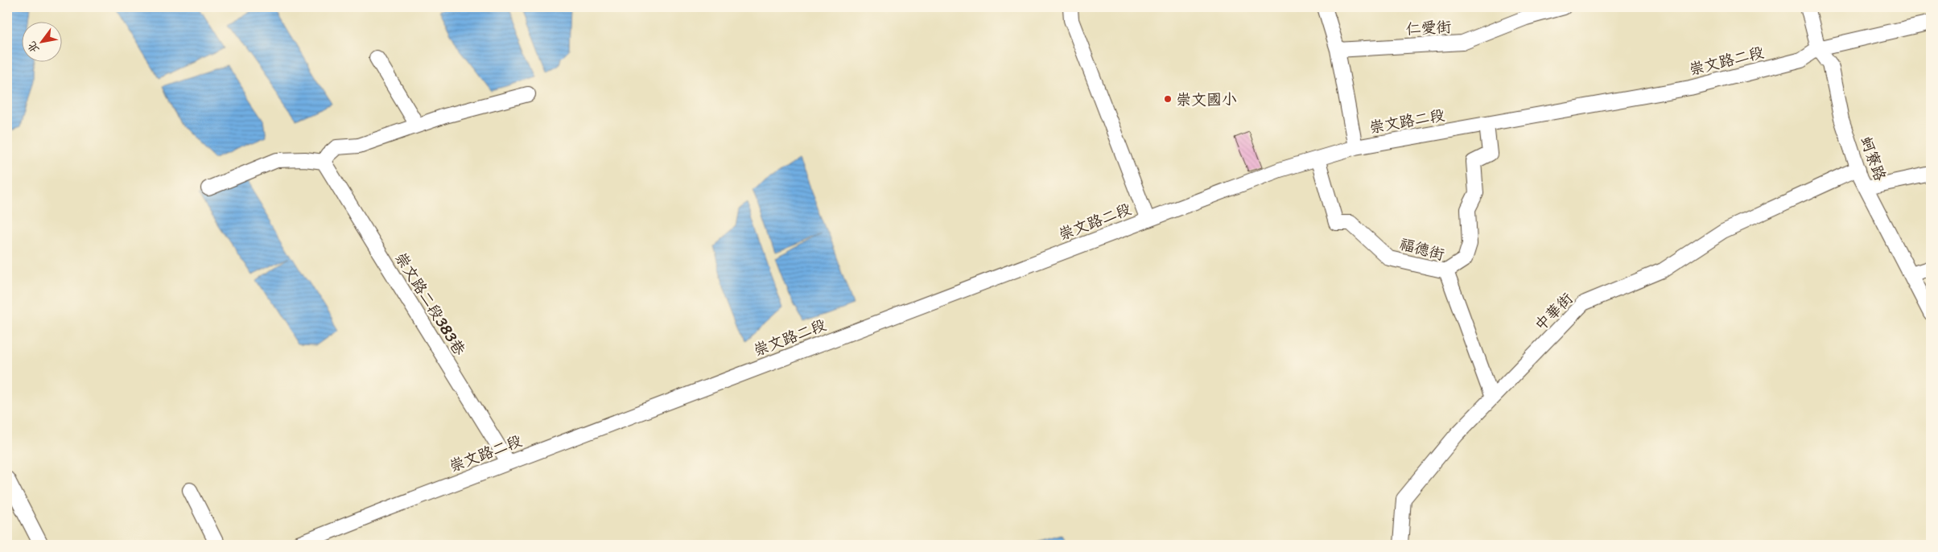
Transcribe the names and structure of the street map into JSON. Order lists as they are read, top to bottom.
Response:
{
  "streets": {
    "street": [
      "仁愛街",
      "崇文路二段",
      "蚵寮路",
      "福德街",
      "崇文路二段383巷",
      "中華街"
    ]
  },
  "crossings": [
    ["崇文路二段", "蚵寮路"],
    ["崇文路二段", "福德街"],
    ["崇文路二段", "崇文路二段383巷"],
    ["蚵寮路", "中華街"],
    ["福德街", "中華街"]
  ],
  "places": ["崇文國小"],
  "north": "bottom left"
}
